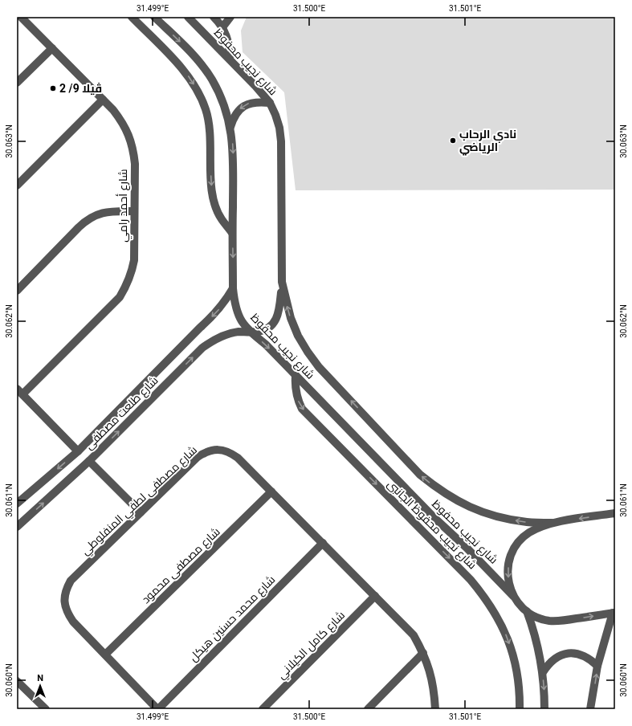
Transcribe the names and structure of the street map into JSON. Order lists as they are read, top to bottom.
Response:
{
  "streets": {
    "street": [
      "شارع نجيب محفوظ",
      "شارع أحمد رامي",
      "شارع طلعت مصطفى",
      "شارع مصطفى لطفي المنفلوطي",
      "شارع نجيب محفوظ الجانبى",
      "شارع مصطفى محمود",
      "شارع محمد حسنين هيكل",
      "شارع كامل الكيلاني"
    ]
  },
  "crossings": [
    ["شارع نجيب محفوظ", "شارع طلعت مصطفى"],
    ["شارع نجيب محفوظ", "شارع نجيب محفوظ الجانبى"],
    ["شارع مصطفى لطفي المنفلوطي", "شارع مصطفى محمود"],
    ["شارع مصطفى لطفي المنفلوطي", "شارع محمد حسنين هيكل"],
    ["شارع مصطفى لطفي المنفلوطي", "شارع كامل الكيلاني"]
  ],
  "one_way": ["شارع نجيب محفوظ الجانبى"],
  "places": ["ڤيلا 9/ 2", "نادي الرحاب الرياضي"],
  "north": "top",
  "coordinates": [
    "31.499°E",
    "31.500°E",
    "31.501°E",
    "30.063°N",
    "30.062°N",
    "30.061°N",
    "30.060°N"
  ]
}
